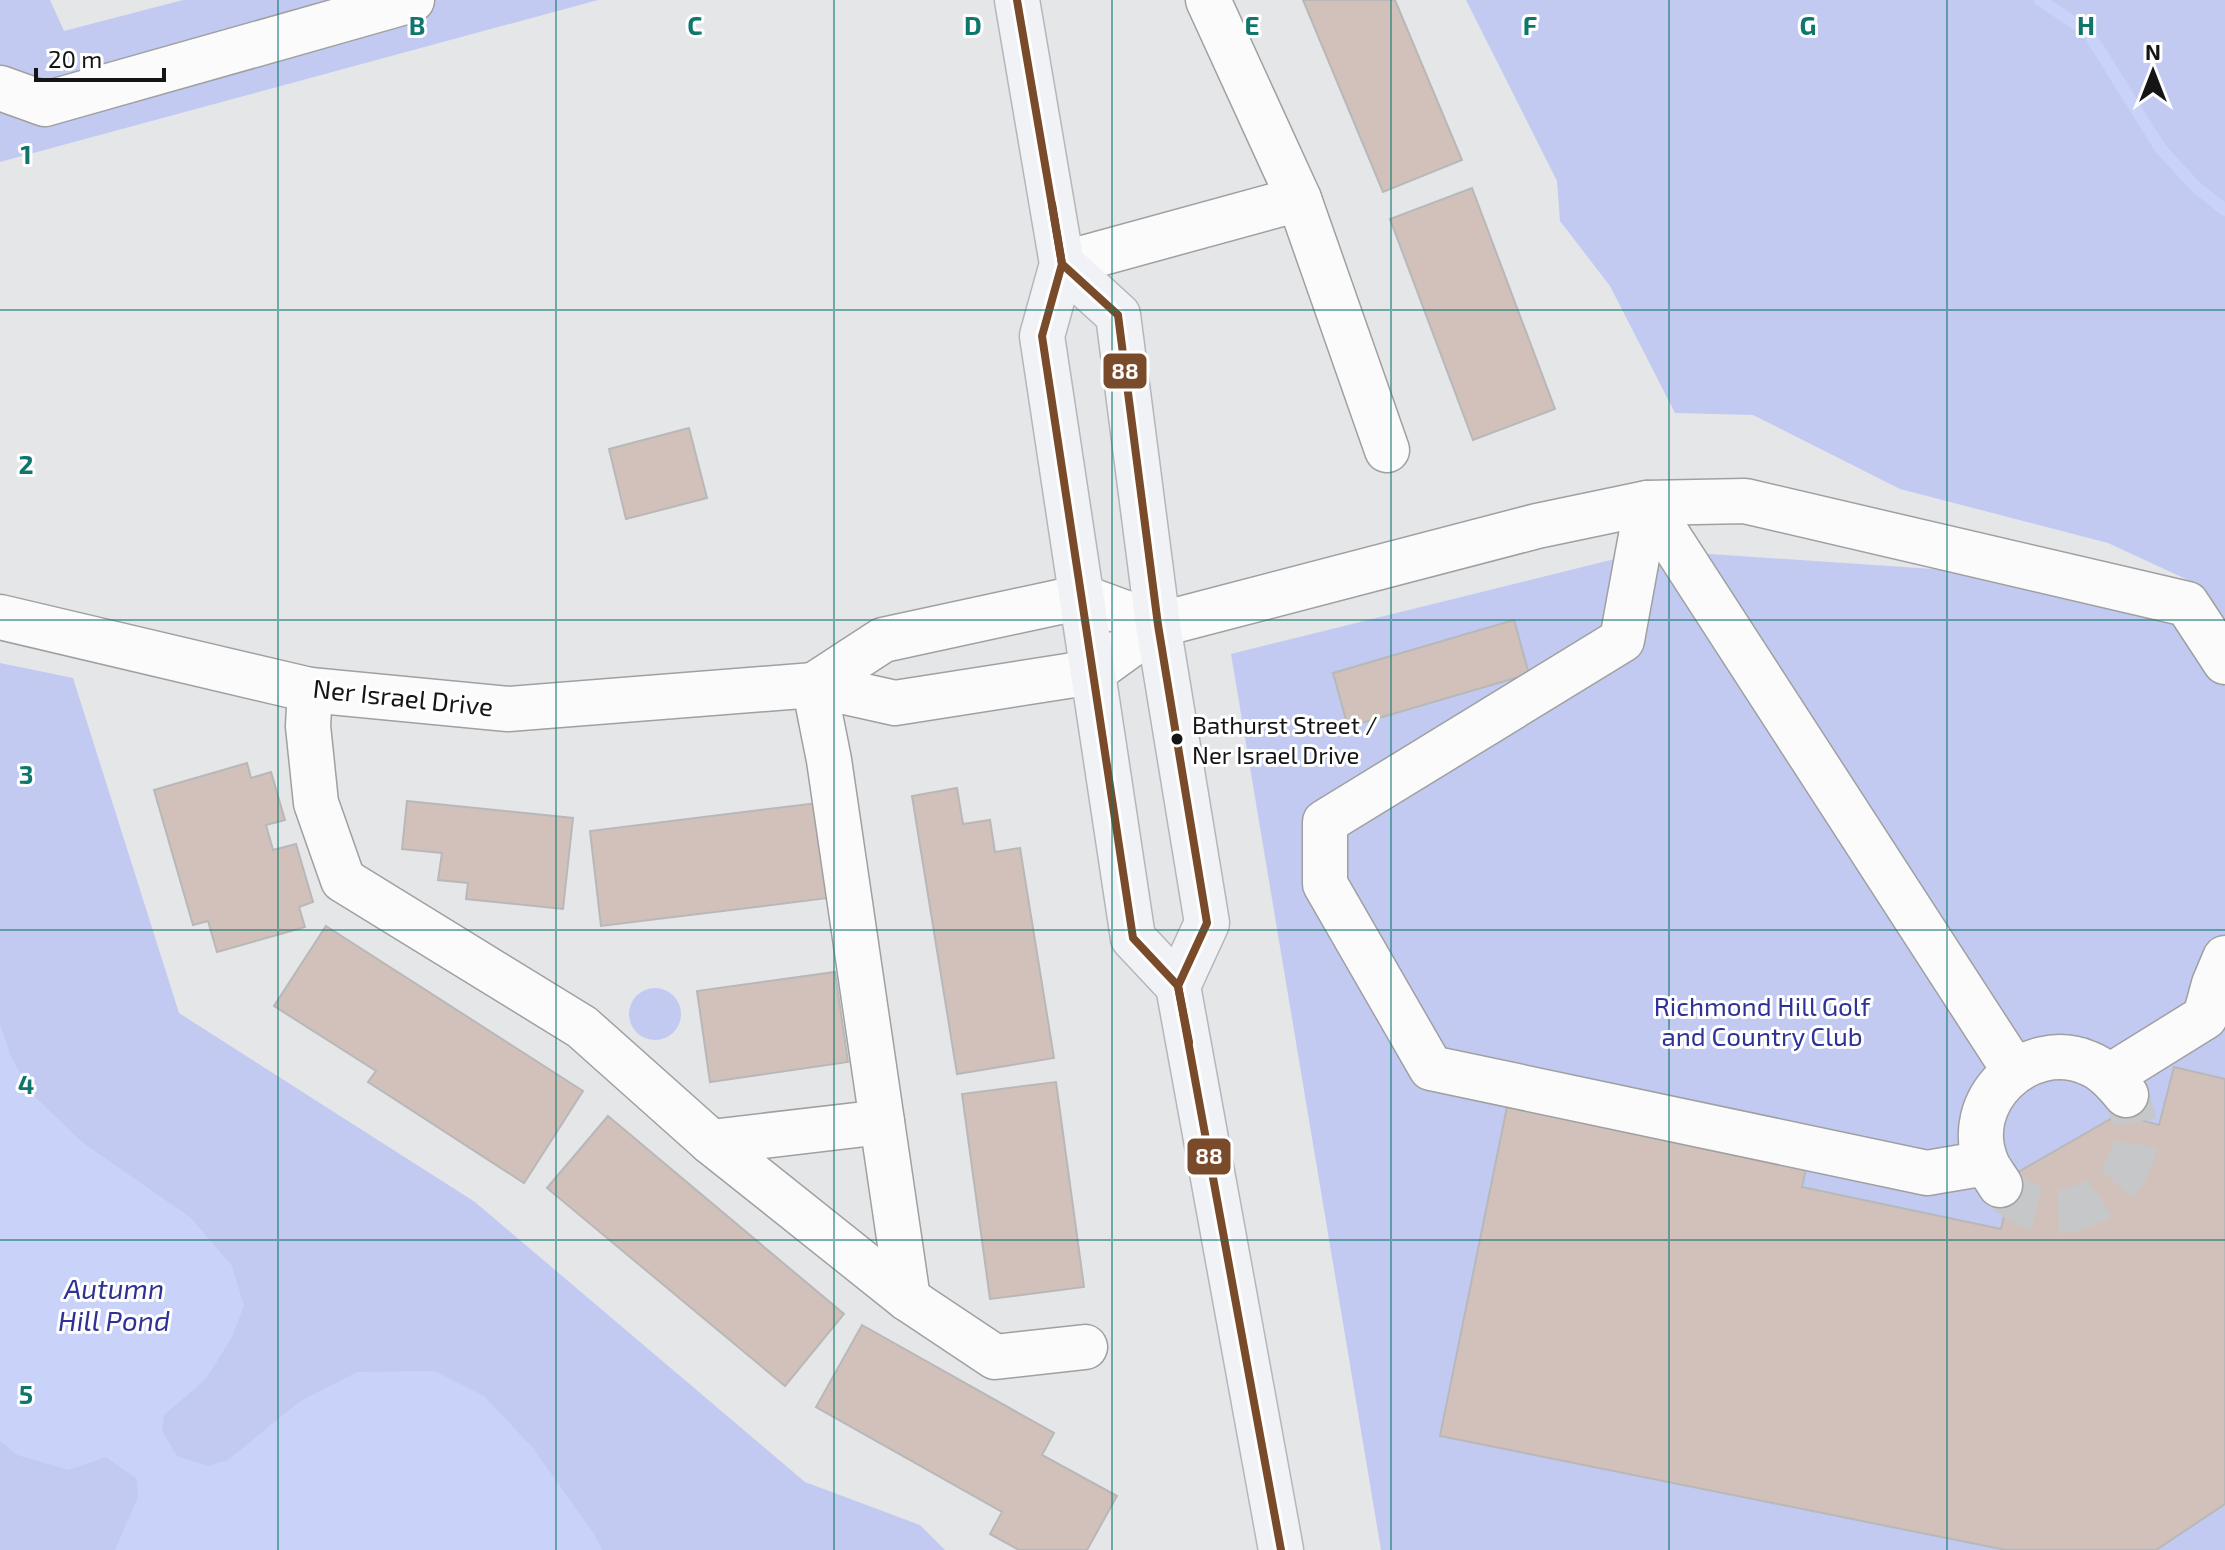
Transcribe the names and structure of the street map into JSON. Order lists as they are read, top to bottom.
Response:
{
  "streets": {
    "street": ["Ner Israel Drive"]
  },
  "water": ["Autumn Hill Pond"],
  "parks": ["Richmond Hill Golf and Country Club"],
  "places": ["Bathurst Street / Ner Israel Drive"],
  "lines": ["transit line 88"],
  "scale_bar": "20 m",
  "north": "top",
  "grid": {
    "columns": [
      "B",
      "C",
      "D",
      "E",
      "F",
      "G",
      "H"
    ],
    "rows": [
      "1",
      "2",
      "3",
      "4",
      "5"
    ]
  }
}
